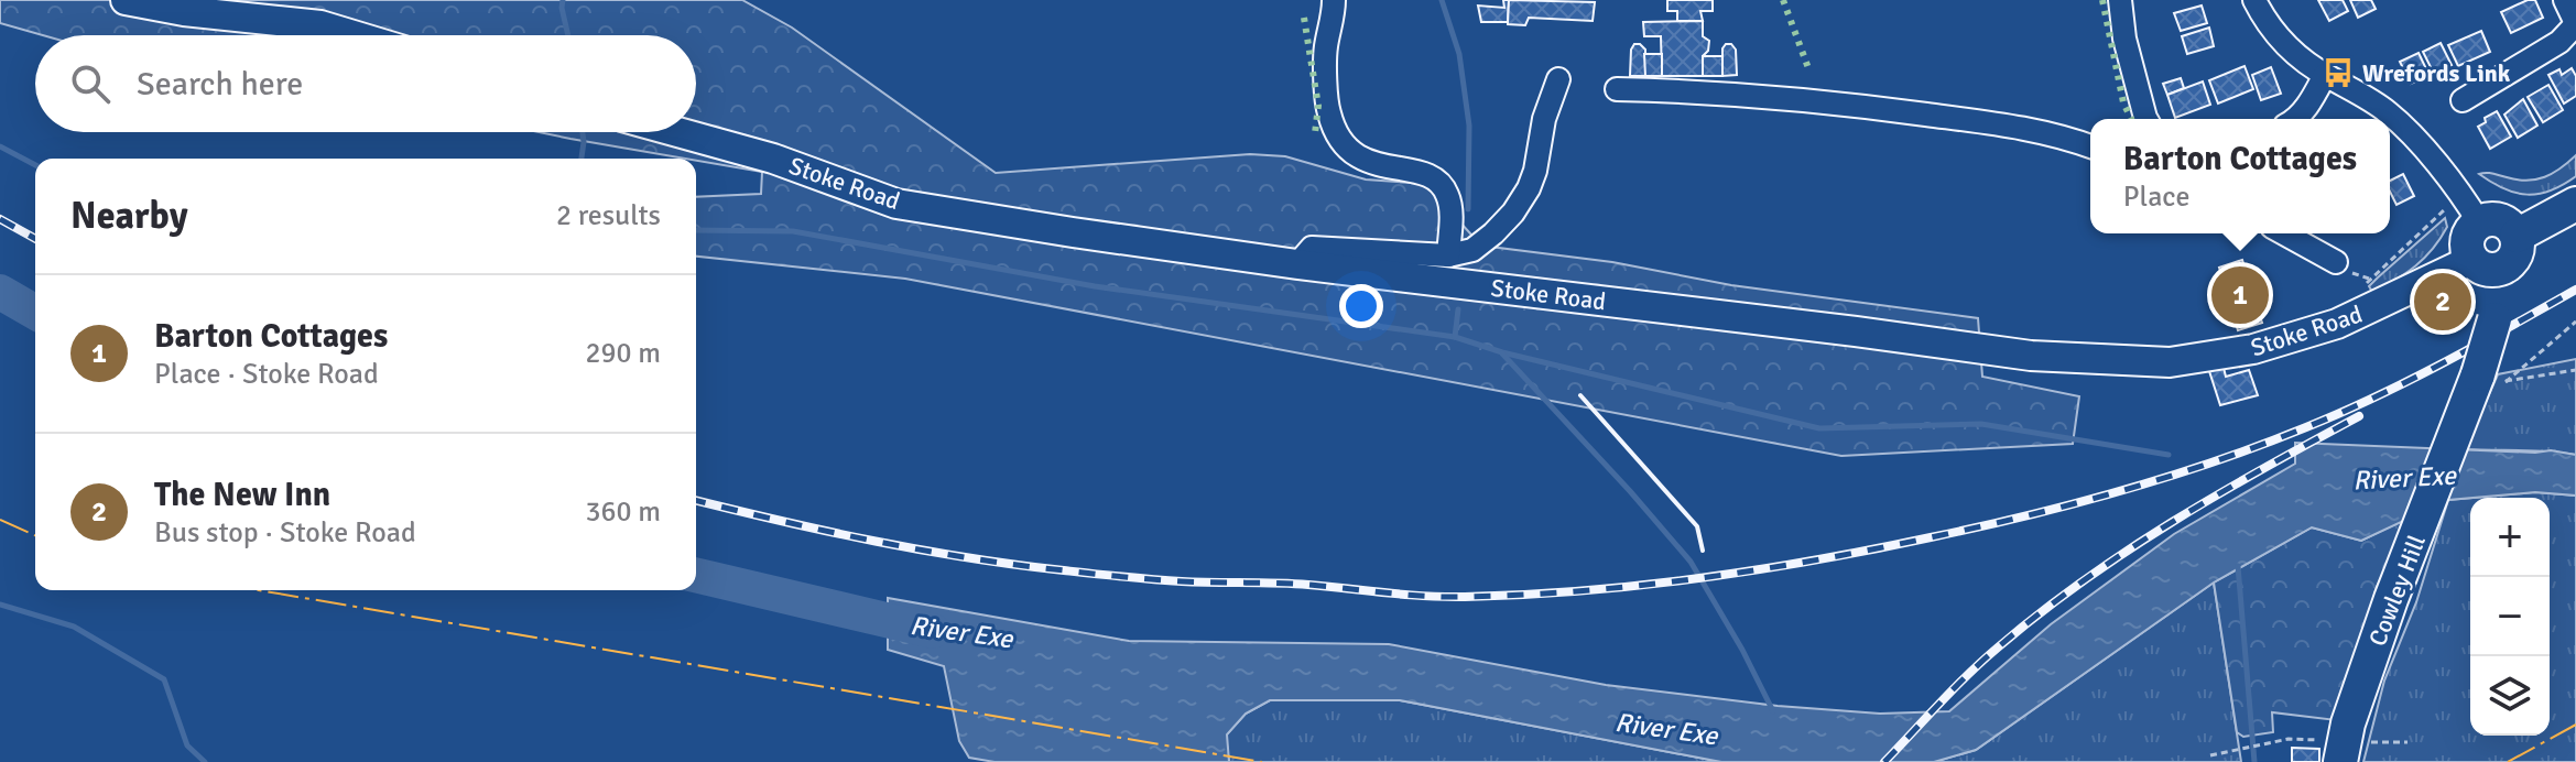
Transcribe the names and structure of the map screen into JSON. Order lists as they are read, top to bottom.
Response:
{
  "streets": {
    "highway": ["Cowley Hill"],
    "main road": ["Stoke Road"]
  },
  "crossings": [
    ["Stoke Road", "Cowley Hill"]
  ],
  "water": ["River Exe"],
  "places": {
    "bus stop": ["Wrefords Link"]
  },
  "page": {
    "search": "Search here",
    "popup": ["Barton Cottages", "Place"],
    "heading": ["Nearby", "2 results"],
    "pins": ["1", "2"],
    "list": [
      {
        "mark": "1",
        "name": "Barton Cottages",
        "note": "Place · Stoke Road",
        "value": "290 m"
      },
      {
        "mark": "2",
        "name": "The New Inn",
        "note": "Bus stop · Stoke Road",
        "value": "360 m"
      }
    ],
    "map_buttons": ["+", "−"]
  }
}
